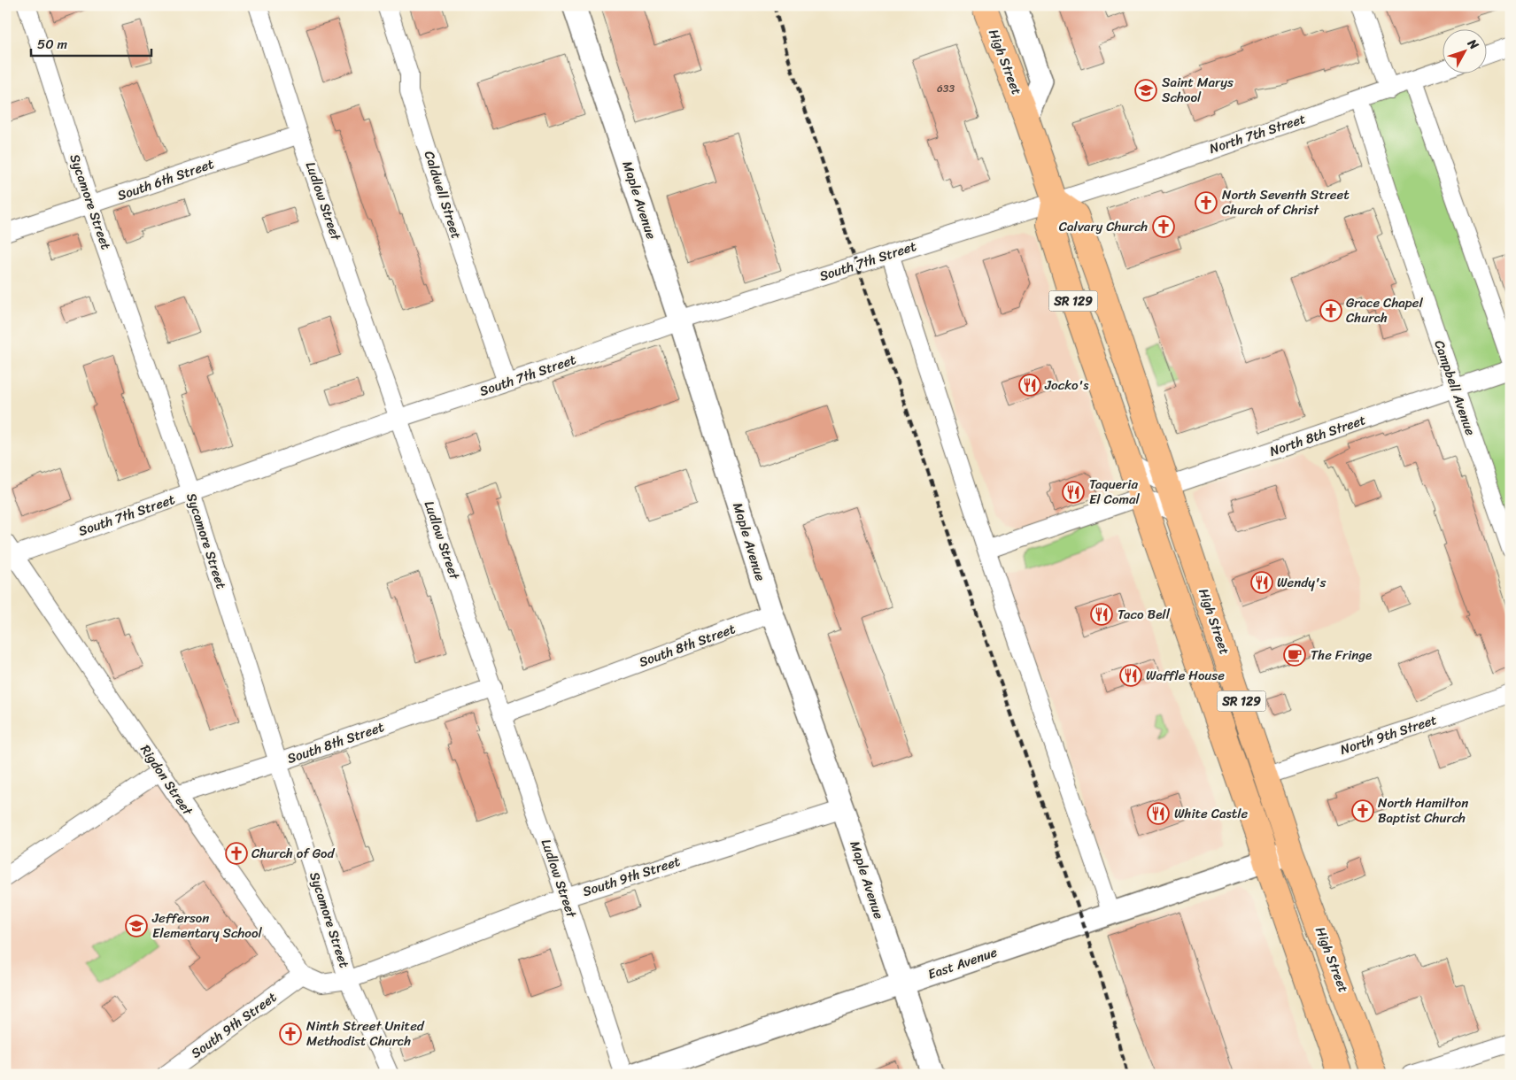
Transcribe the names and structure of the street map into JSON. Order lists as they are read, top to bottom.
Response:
{
  "streets": {
    "highway": ["High Street", "SR 129"],
    "street": [
      "North 7th Street",
      "South 6th Street",
      "Caldwell Street",
      "Maple Avenue",
      "Ludlow Street",
      "Sycamore Street",
      "South 7th Street",
      "Campbell Avenue",
      "North 8th Street",
      "South 8th Street",
      "North 9th Street",
      "Rigdon Street",
      "South 9th Street",
      "East Avenue"
    ]
  },
  "crossings": [
    ["High Street", "North 7th Street"],
    ["High Street", "South 7th Street"],
    ["High Street", "North 8th Street"],
    ["High Street", "North 9th Street"],
    ["High Street", "East Avenue"],
    ["North 7th Street", "South 7th Street"],
    ["North 7th Street", "Campbell Avenue"],
    ["South 6th Street", "Ludlow Street"],
    ["South 6th Street", "Sycamore Street"],
    ["Caldwell Street", "South 7th Street"],
    ["Maple Avenue", "South 7th Street"],
    ["Maple Avenue", "South 8th Street"],
    ["Maple Avenue", "South 9th Street"],
    ["Maple Avenue", "East Avenue"],
    ["Ludlow Street", "South 7th Street"],
    ["Ludlow Street", "South 8th Street"],
    ["Ludlow Street", "South 9th Street"],
    ["Sycamore Street", "South 7th Street"],
    ["Sycamore Street", "South 8th Street"],
    ["Sycamore Street", "South 9th Street"],
    ["South 7th Street", "Rigdon Street"],
    ["Campbell Avenue", "North 8th Street"],
    ["South 8th Street", "Rigdon Street"],
    ["Rigdon Street", "South 9th Street"]
  ],
  "places": {
    "school or university": ["Saint Marys School", "Jefferson Elementary School"],
    "church": [
      "North Seventh Street Church of Christ",
      "Calvary Church",
      "Grace Chapel Church",
      "North Hamilton Baptist Church",
      "Church of God",
      "Ninth Street United Methodist Church"
    ],
    "restaurant": [
      "Jocko's",
      "Taqueria El Comal",
      "Wendy's",
      "Taco Bell",
      "Waffle House",
      "White Castle"
    ],
    "cafe": ["The Fringe"]
  },
  "house_numbers": ["633"],
  "scale_bar": "50 m",
  "north": "top right"
}
